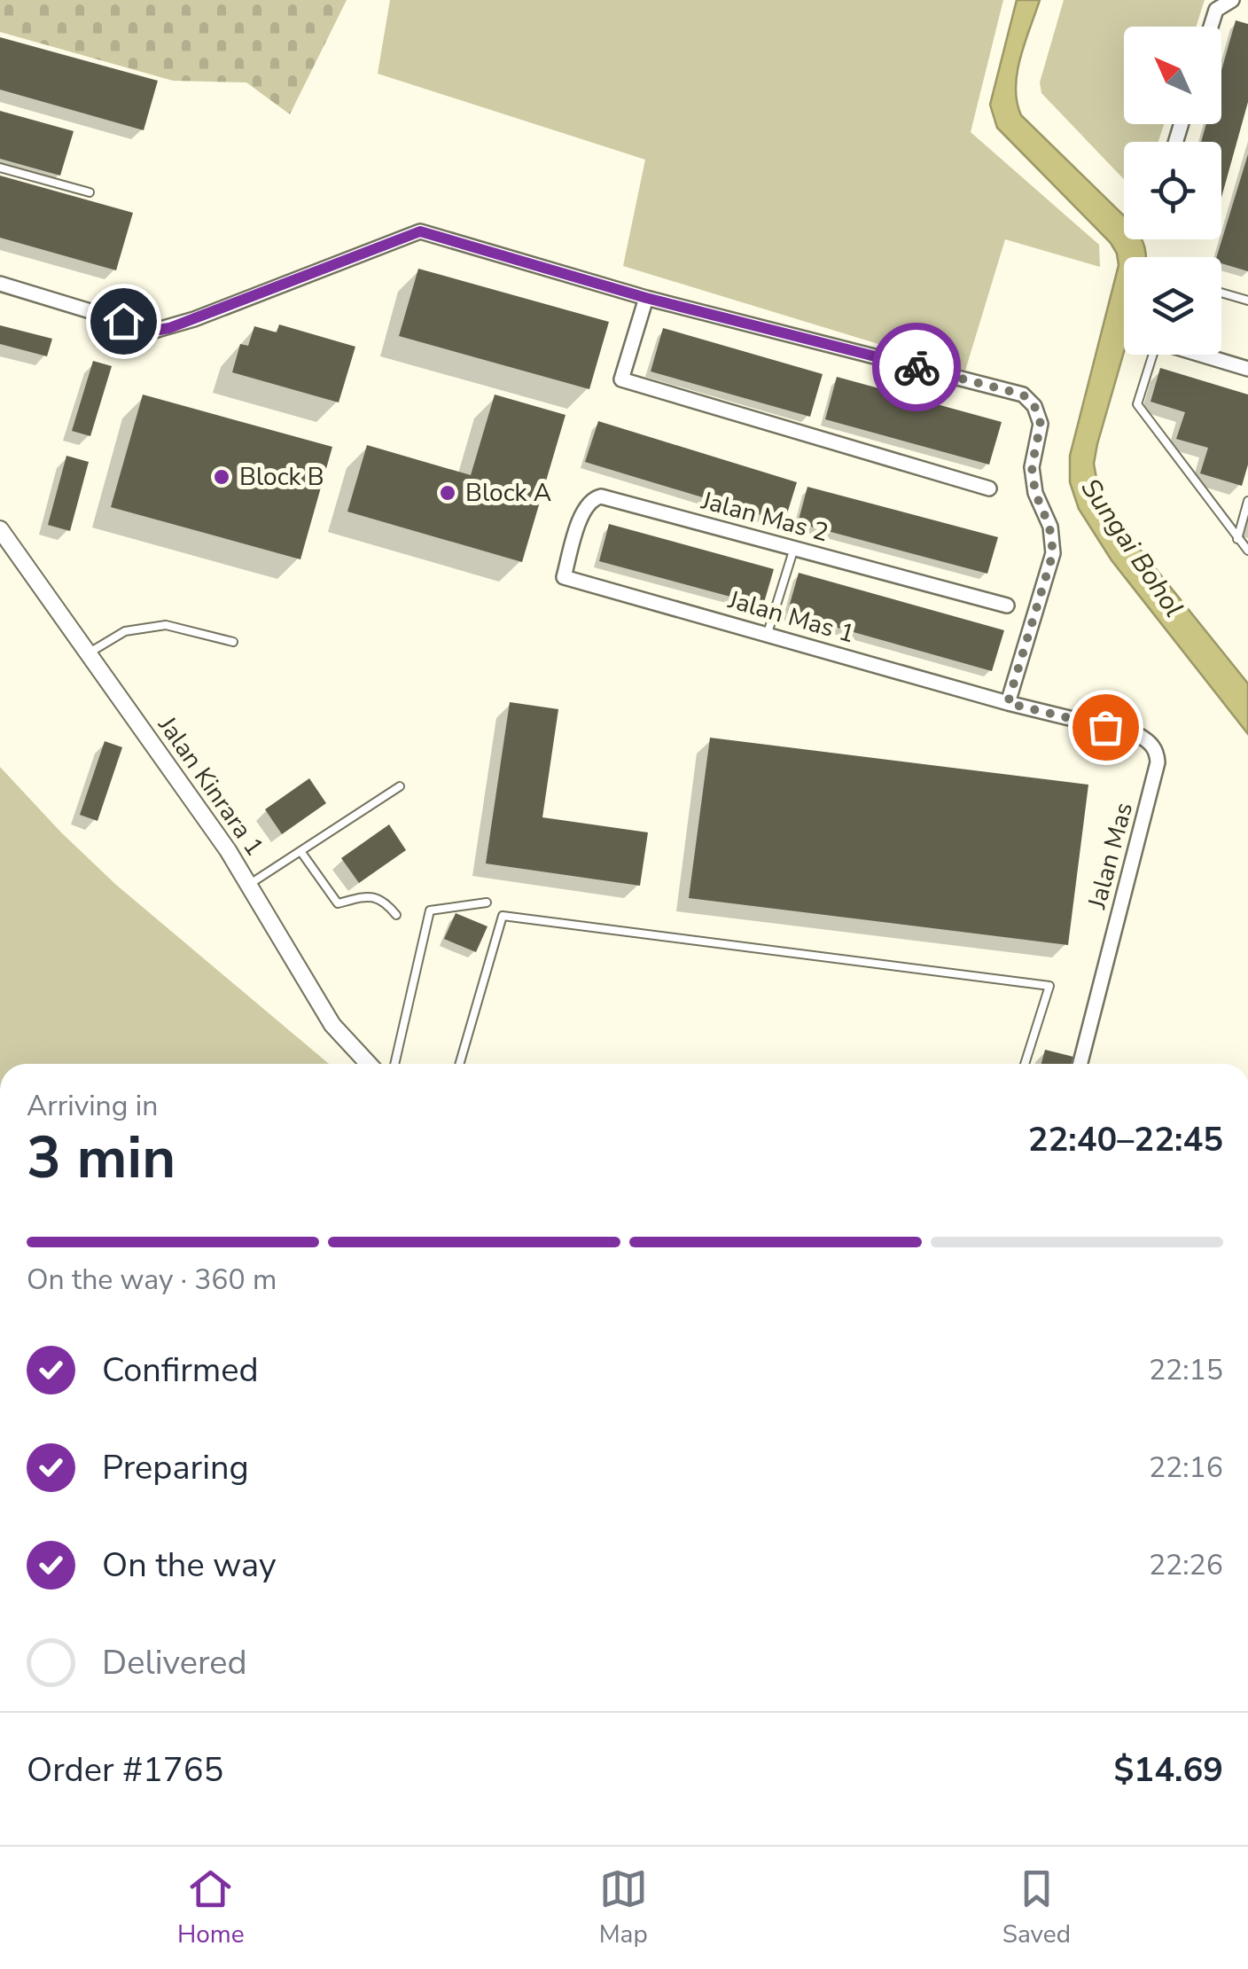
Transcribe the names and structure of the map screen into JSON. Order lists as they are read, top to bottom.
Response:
{
  "streets": {
    "street": [
      "Jalan Mas 2",
      "Jalan Mas 1",
      "Jalan Kinrara 1",
      "Jalan Mas"
    ]
  },
  "crossings": [
    ["Jalan Mas 2", "Jalan Mas 1"],
    ["Jalan Mas 1", "Jalan Mas"]
  ],
  "water": ["Sungai Bohol"],
  "places": ["Block B", "Block A"],
  "north": "top left",
  "page": {
    "heading": ["3 min", "Arriving in", "22:40–22:45"],
    "panel": ["Order #1765", "$14.69"],
    "bar": "On the way · 360 m",
    "list": [
      ["Confirmed", "22:15"],
      ["Preparing", "22:16"],
      ["On the way", "22:26"],
      "Delivered"
    ],
    "tabs": ["Home", "Map", "Saved"]
  }
}
